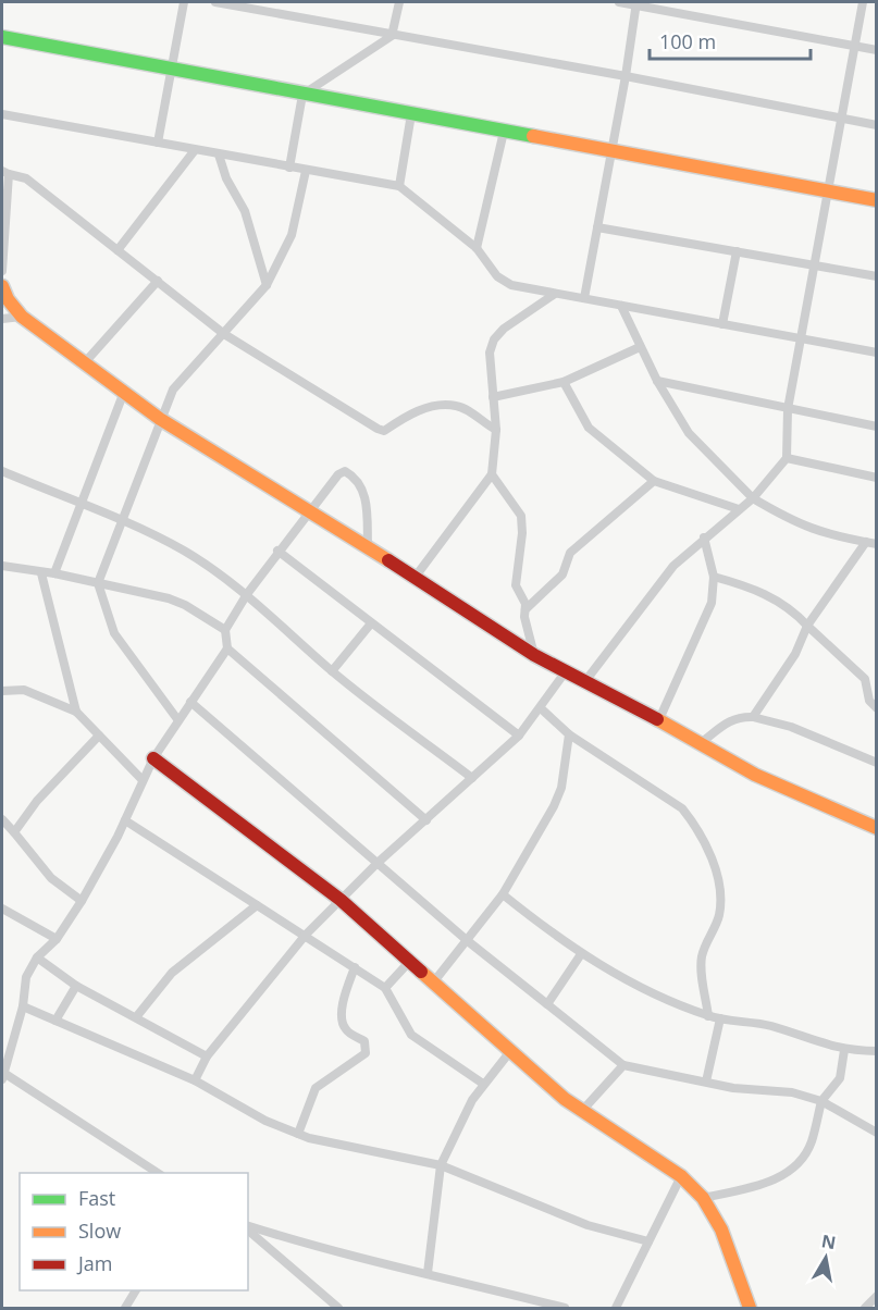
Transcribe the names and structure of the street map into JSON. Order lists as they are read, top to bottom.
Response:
{
  "legend": ["Fast", "Slow", "Jam"],
  "scale_bar": "100 m",
  "north": "top"
}
